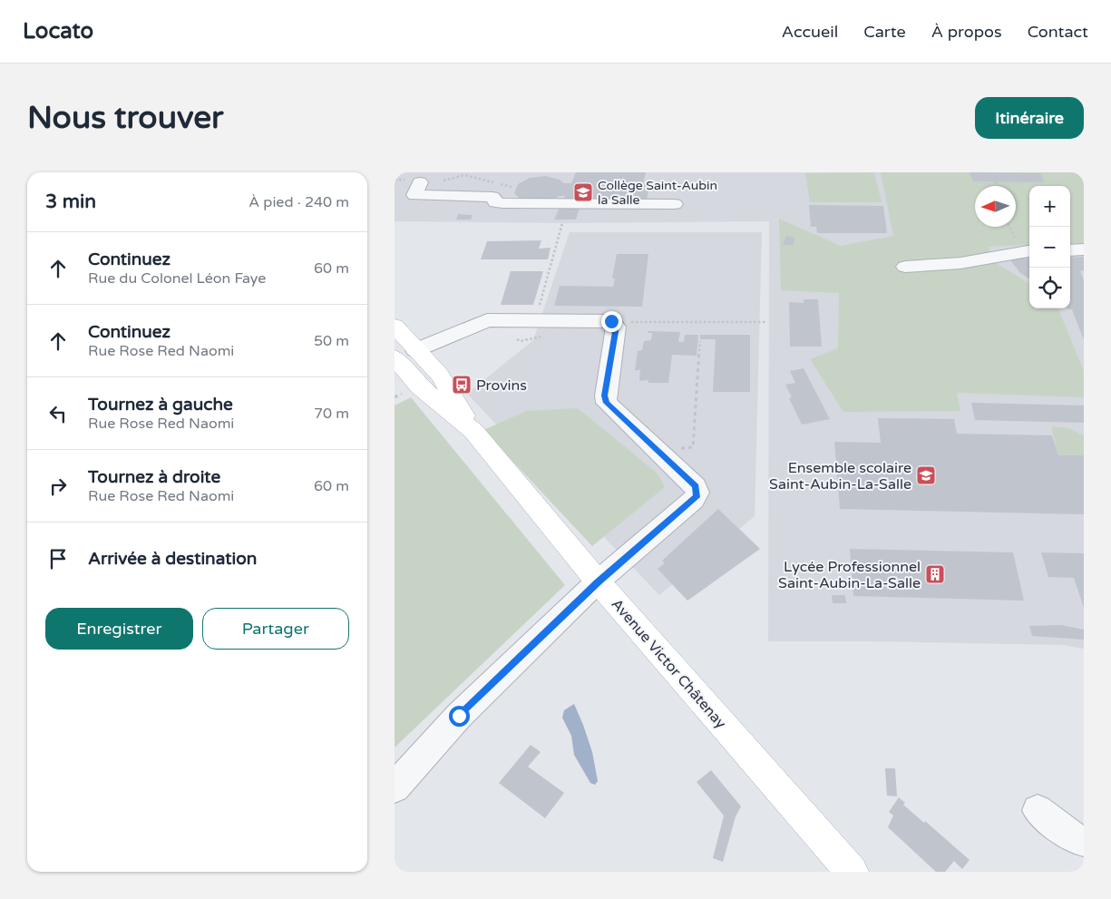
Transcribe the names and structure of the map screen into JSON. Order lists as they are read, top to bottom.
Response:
{
  "streets": {
    "main road": ["Avenue Victor Châtenay"]
  },
  "places": {
    "school or university": ["Collège Saint-Aubin la Salle", "Ensemble scolaire Saint-Aubin-La-Salle"],
    "bus stop": ["Provins"],
    "building": ["Lycée Professionnel Saint-Aubin-La-Salle"]
  },
  "north": "left",
  "page": {
    "header": "Locato",
    "nav": [
      "Accueil",
      "Carte",
      "À propos",
      "Contact"
    ],
    "buttons": [
      "Itinéraire",
      ["Enregistrer", "Partager"]
    ],
    "title": "Nous trouver",
    "heading": ["3 min", "À pied · 240 m"],
    "map_buttons": ["+", "−"],
    "list": [
      ["Continuez", "Rue du Colonel Léon Faye", "60 m"],
      ["Continuez", "Rue Rose Red Naomi", "50 m"],
      ["Tournez à gauche", "Rue Rose Red Naomi", "70 m"],
      ["Tournez à droite", "Rue Rose Red Naomi", "60 m"],
      "Arrivée à destination"
    ]
  }
}
